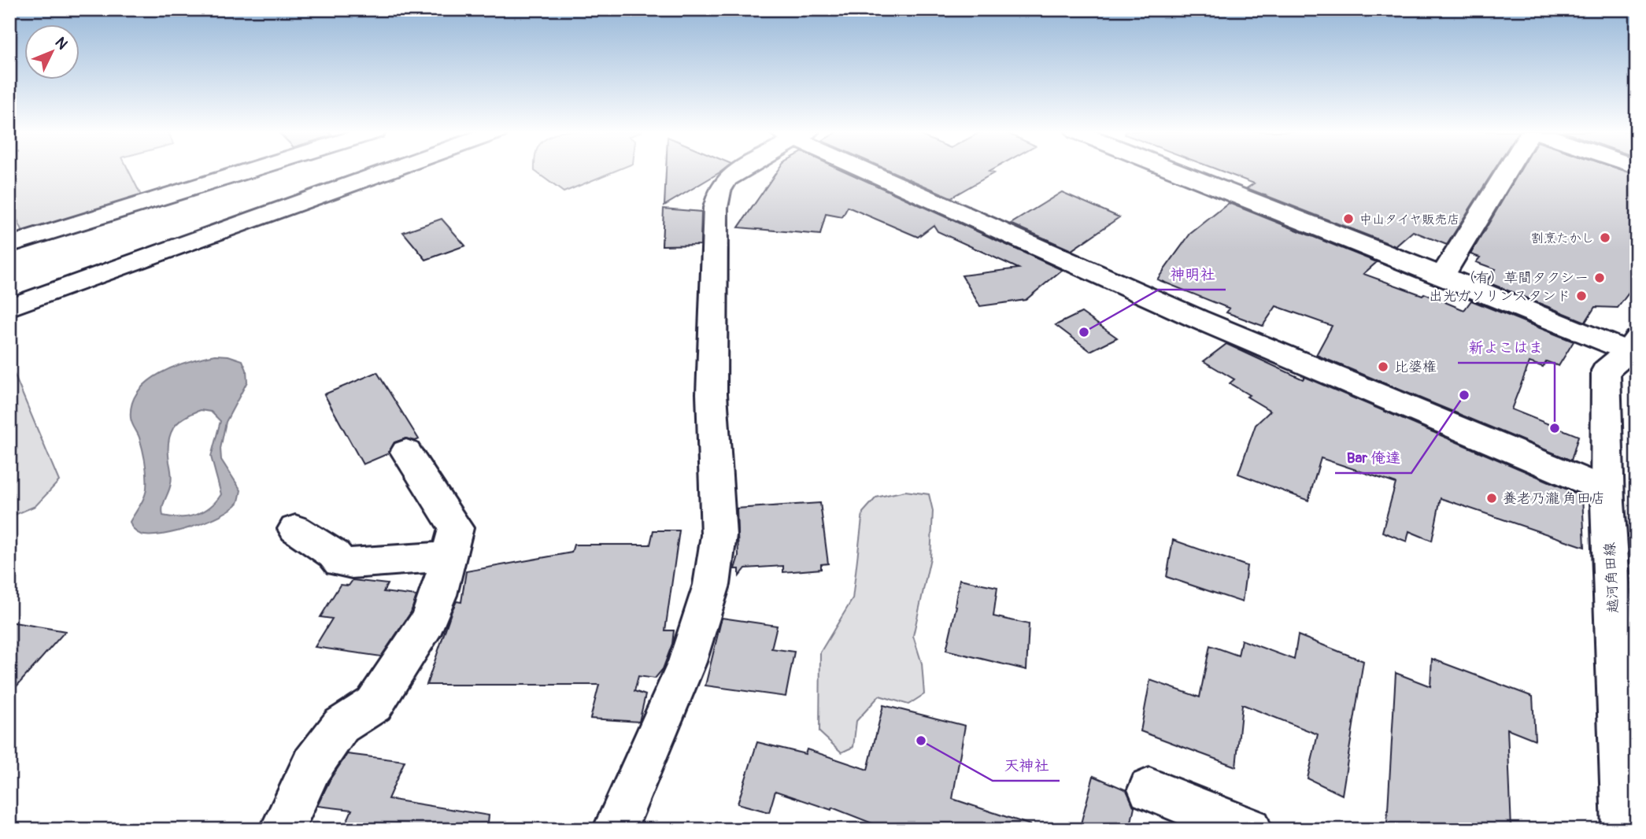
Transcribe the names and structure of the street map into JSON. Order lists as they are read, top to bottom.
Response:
{
  "streets": {
    "street": ["越河角田線"]
  },
  "places": [
    "中山タイヤ販売店",
    "割烹たかし",
    "（有）草間タクシー",
    "出光ガソリンスタンド",
    "神明社",
    "比婆権",
    "Bar 俺達",
    "新よこはま",
    "養老乃瀧 角田店",
    "天神社"
  ],
  "north": "top right"
}
